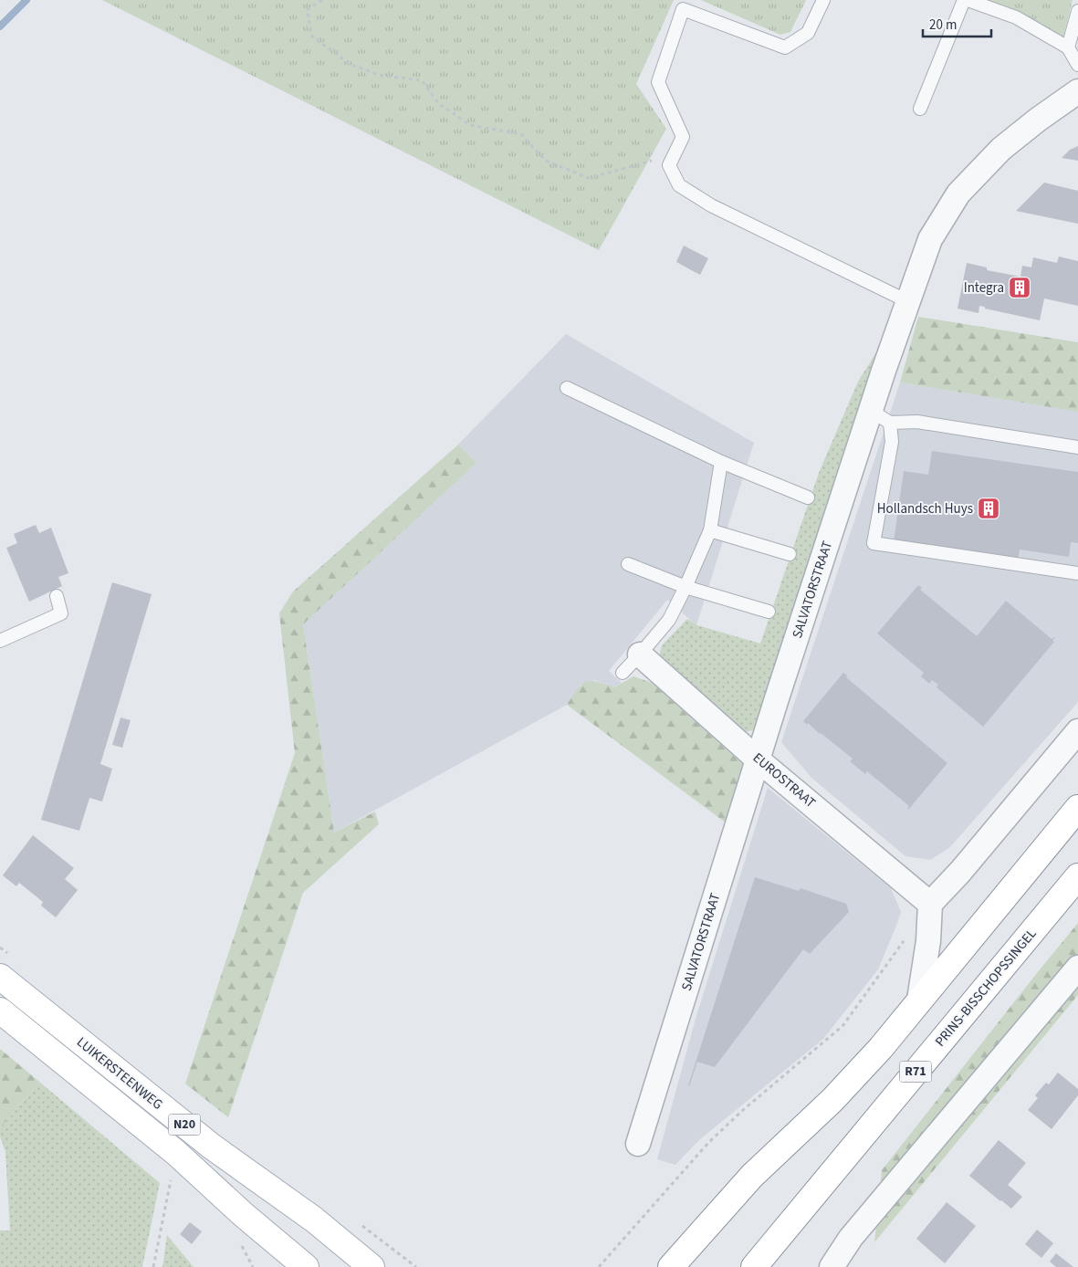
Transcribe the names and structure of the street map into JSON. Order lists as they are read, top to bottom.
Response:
{
  "streets": {
    "main road": [
      "PRINS-BISSCHOPSSINGEL",
      "R71",
      "LUIKERSTEENWEG",
      "N20"
    ],
    "street": ["SALVATORSTRAAT", "EUROSTRAAT"]
  },
  "crossings": [
    ["SALVATORSTRAAT", "EUROSTRAAT"]
  ],
  "places": {
    "building": ["Integra", "Hollandsch Huys"]
  },
  "scale_bar": "20 m"
}
